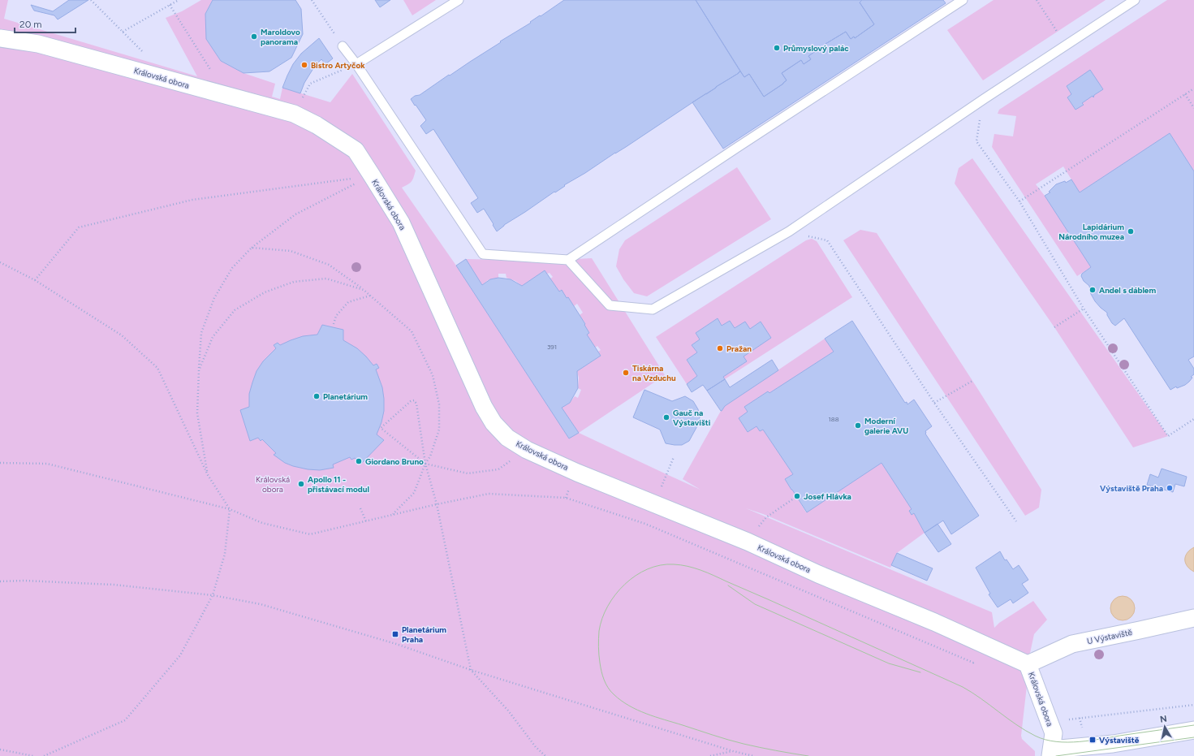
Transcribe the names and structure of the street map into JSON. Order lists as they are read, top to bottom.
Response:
{
  "streets": {
    "street": ["Královská obora", "U Výstaviště"]
  },
  "crossings": [
    ["Královská obora", "U Výstaviště"]
  ],
  "parks": ["Královská obora"],
  "places": {
    "other": [
      "Maroldovo panorama",
      "Průmyslový palác",
      "Bistro Artyčok",
      "Lapidárium Národního muzea",
      "Andel s dáblem",
      "Pražan",
      "Tiskárna na Vzduchu",
      "Planetárium",
      "Gauč na Výstavišti",
      "Moderní galerie AVU",
      "Giordano Bruno",
      "Apollo 11 - přistávací modul",
      "Výstaviště Praha",
      "Josef Hlávka"
    ],
    "transit": ["Planetárium Praha", "Výstaviště"]
  },
  "house_numbers": ["391", "188"],
  "scale_bar": "20 m",
  "north": "top"
}
